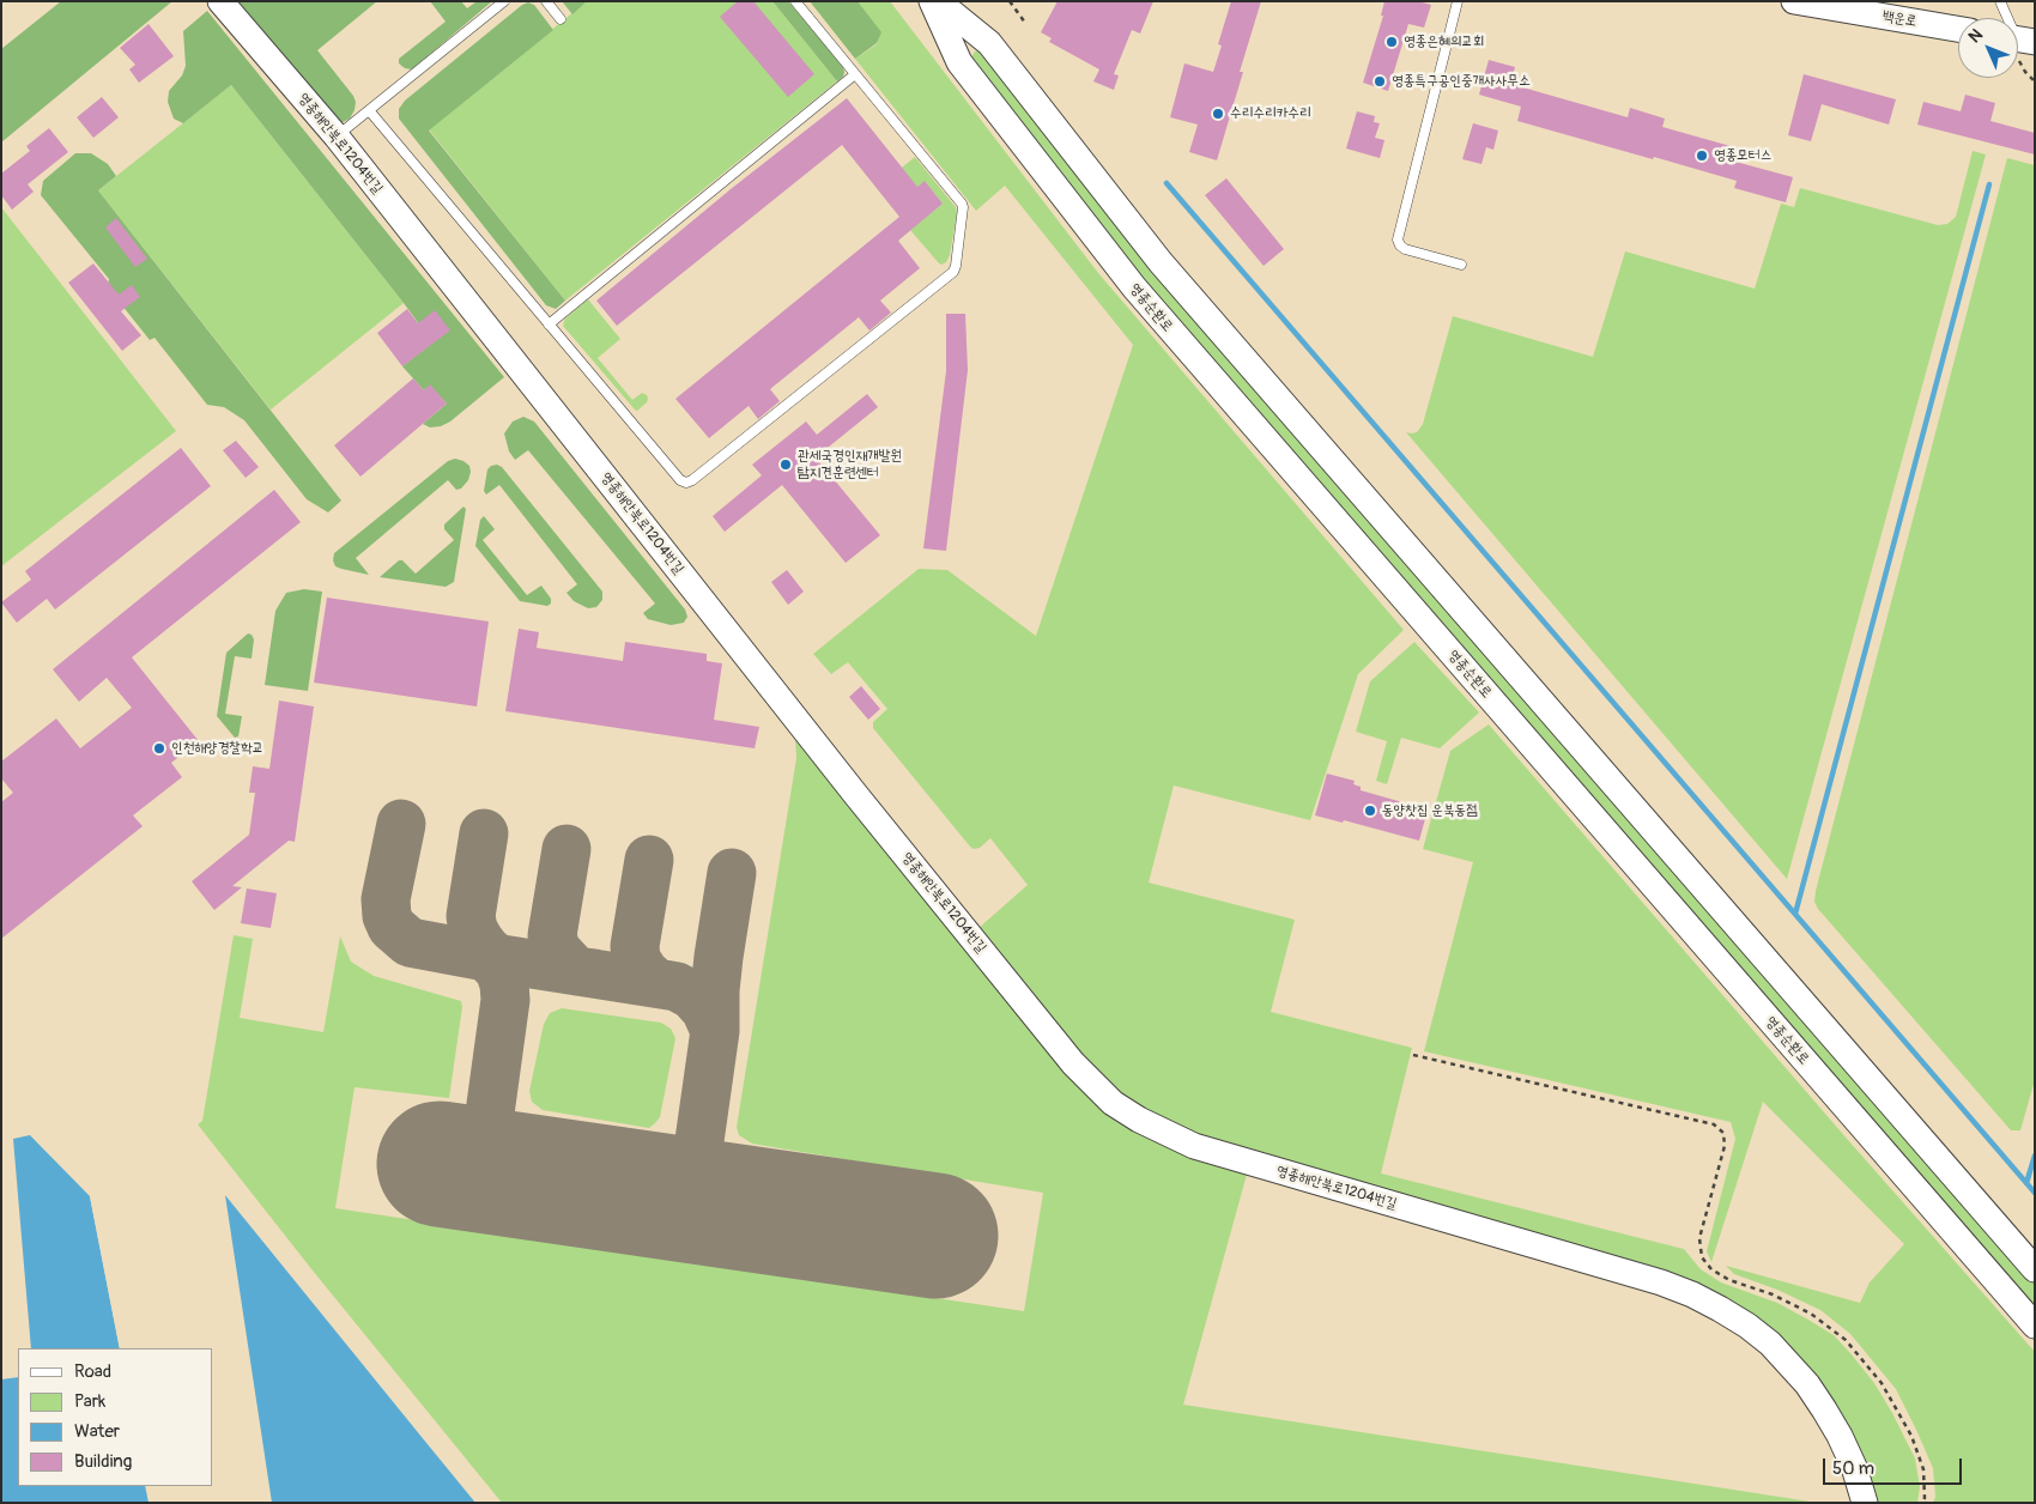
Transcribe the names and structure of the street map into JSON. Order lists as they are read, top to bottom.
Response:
{
  "streets": {
    "main road": ["백운로", "영종해안북로1204번길", "영종순환로"]
  },
  "places": [
    "영종은혜의교회",
    "영종특구공인중개사사무소",
    "수리수리카수리",
    "영종모터스",
    "관세국경인재개발원 탐지견훈련센터",
    "인천해양경찰학교",
    "동양찻집 운북동점"
  ],
  "legend": [
    "Road",
    "Park",
    "Water",
    "Building"
  ],
  "scale_bar": "50 m",
  "north": "top left"
}
